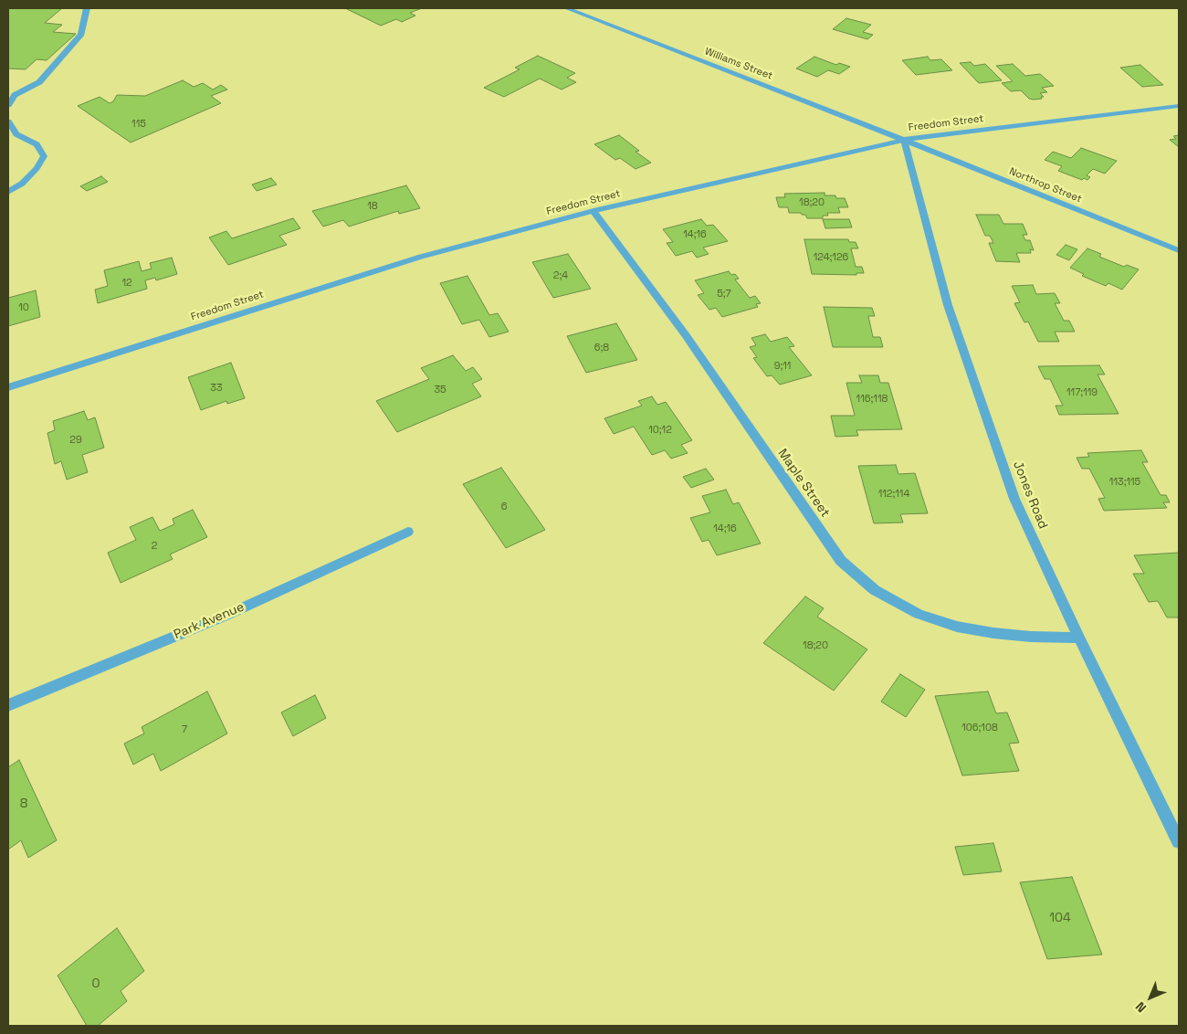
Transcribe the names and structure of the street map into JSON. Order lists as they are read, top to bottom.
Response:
{
  "streets": {
    "street": [
      "Williams Street",
      "Freedom Street",
      "Northrop Street",
      "Maple Street",
      "Jones Road",
      "Park Avenue"
    ]
  },
  "crossings": [
    ["Williams Street", "Freedom Street"],
    ["Williams Street", "Northrop Street"],
    ["Williams Street", "Jones Road"],
    ["Freedom Street", "Northrop Street"],
    ["Freedom Street", "Maple Street"],
    ["Freedom Street", "Jones Road"],
    ["Northrop Street", "Jones Road"],
    ["Maple Street", "Jones Road"]
  ],
  "house_numbers": [
    "115",
    "18;20",
    "18",
    "14;16",
    "124;126",
    "2;4",
    "12",
    "5;7",
    "10",
    "6;8",
    "9;11",
    "33",
    "35",
    "117;119",
    "116;118",
    "10;12",
    "29",
    "113;115",
    "112;114",
    "6",
    "14;16",
    "2",
    "18;20",
    "106;108",
    "7",
    "8",
    "104",
    "0"
  ],
  "north": "bottom left"
}
